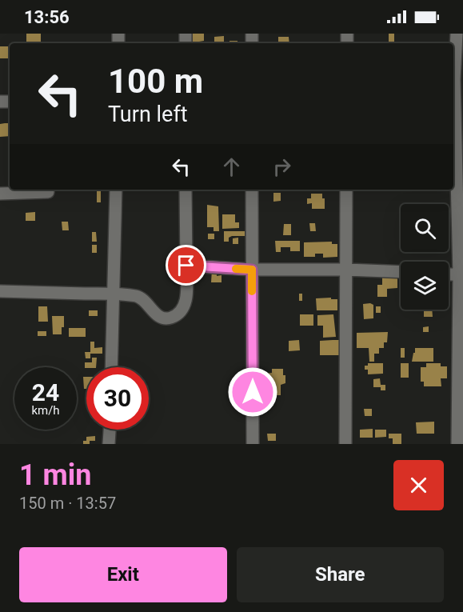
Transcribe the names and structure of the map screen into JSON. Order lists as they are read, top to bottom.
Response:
{
  "page": {
    "status": "13:56",
    "turn": ["100 m", "Turn left"],
    "speed": "24 km/h",
    "limit": "30",
    "heading": ["1 min", "150 m · 13:57"],
    "buttons": ["Exit", "Share"]
  }
}
